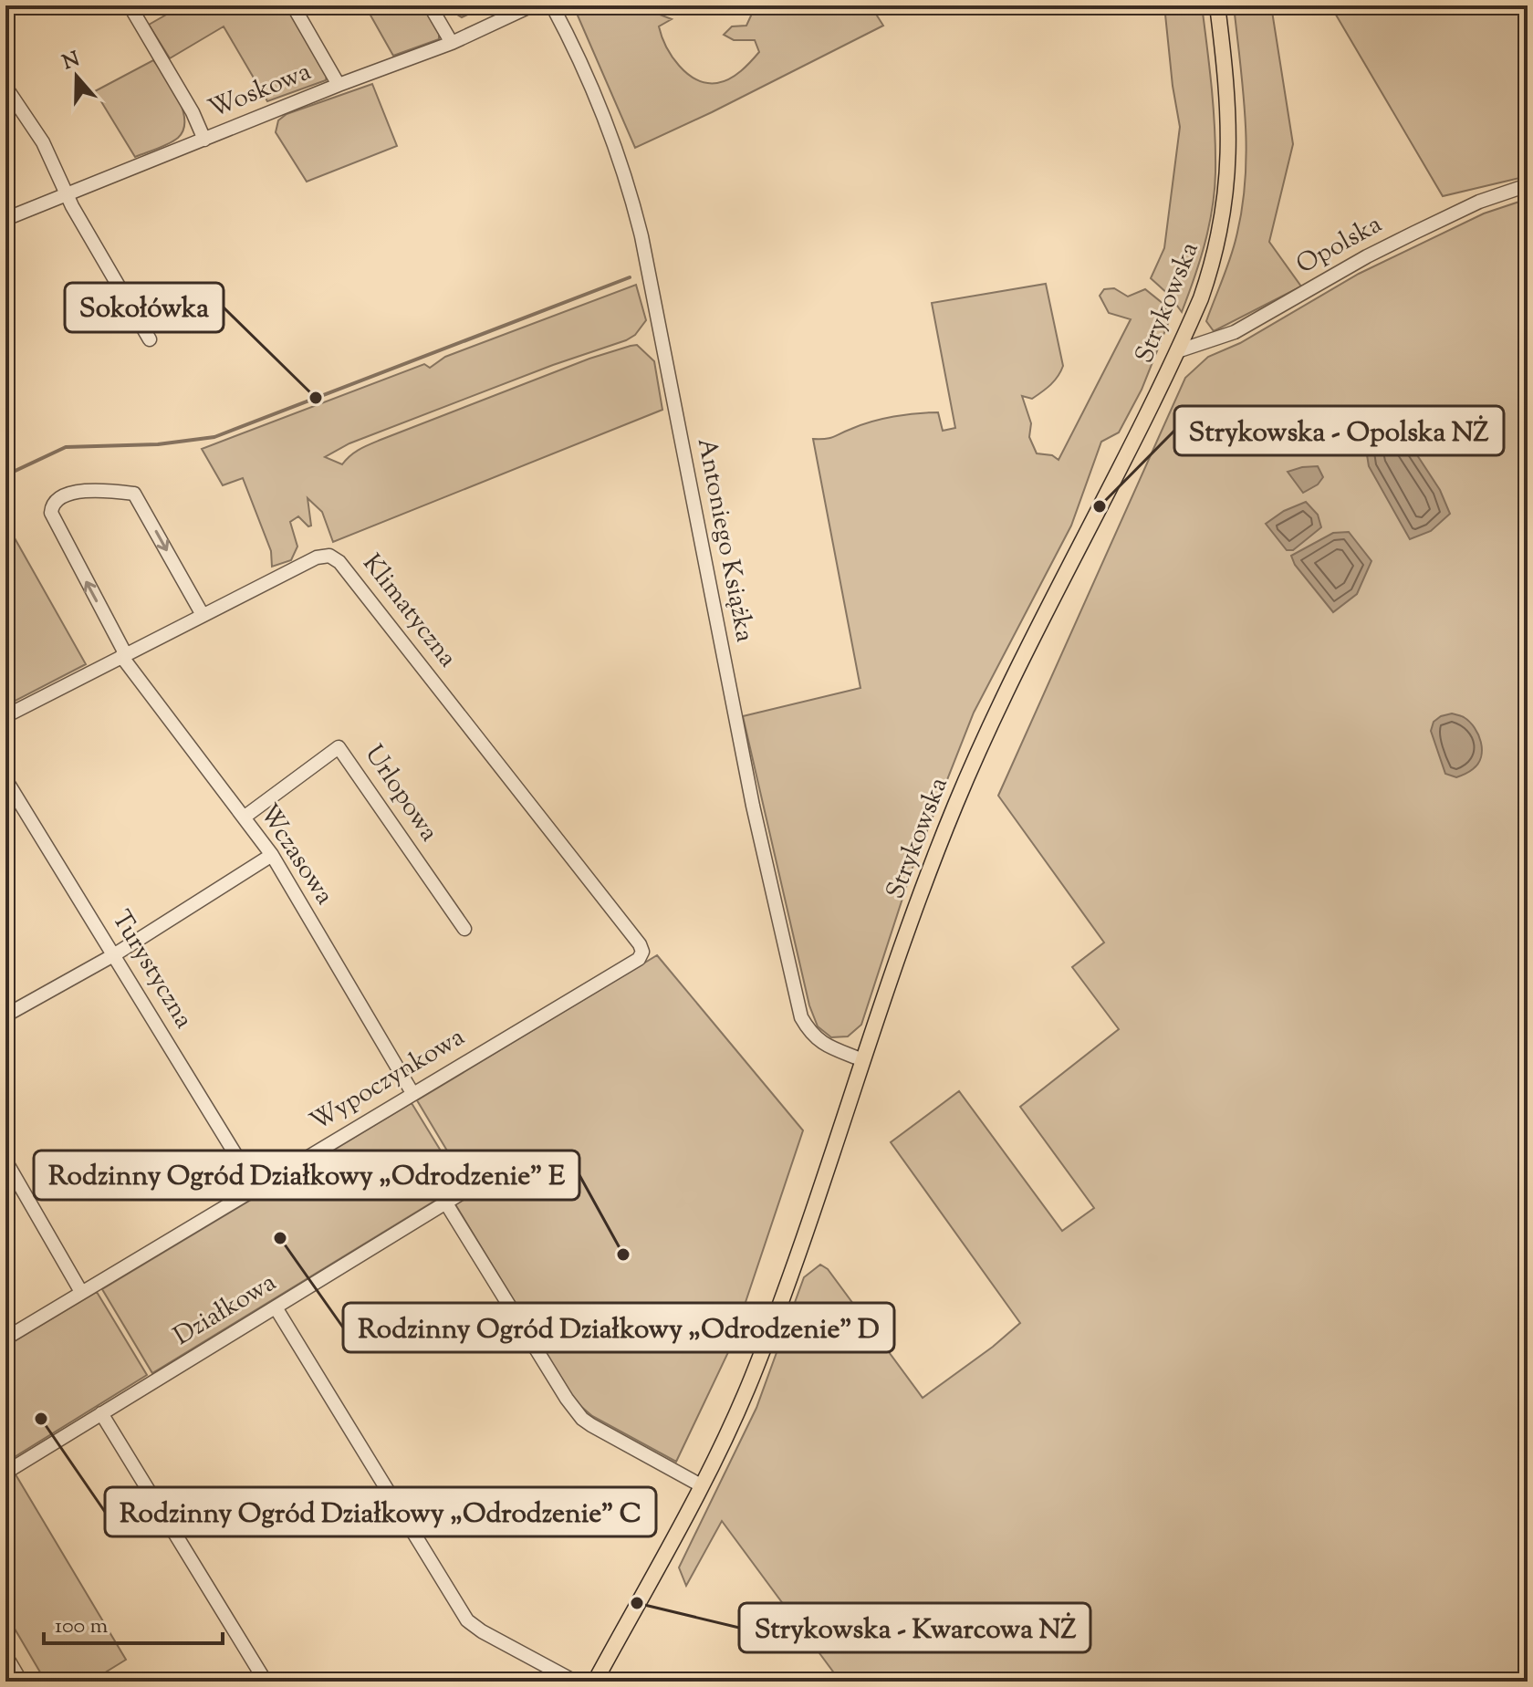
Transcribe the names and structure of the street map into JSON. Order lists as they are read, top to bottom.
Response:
{
  "streets": {
    "main road": ["Strykowska"],
    "street": [
      "Woskowa",
      "Opolska",
      "Antoniego Książka",
      "Klimatyczna",
      "Urlopowa",
      "Wczasowa",
      "Turystyczna",
      "Wypoczynkowa",
      "Działkowa"
    ]
  },
  "crossings": [
    ["Opolska", "Strykowska"],
    ["Strykowska", "Antoniego Książka"],
    ["Klimatyczna", "Wczasowa"],
    ["Klimatyczna", "Wypoczynkowa"],
    ["Urlopowa", "Wczasowa"],
    ["Wczasowa", "Wypoczynkowa"],
    ["Turystyczna", "Wypoczynkowa"]
  ],
  "places": [
    "Sokołówka",
    "Strykowska - Opolska NŻ",
    "Rodzinny Ogród Działkowy „Odrodzenie” D",
    "Rodzinny Ogród Działkowy „Odrodzenie” E",
    "Rodzinny Ogród Działkowy „Odrodzenie” C",
    "Strykowska - Kwarcowa NŻ"
  ],
  "scale_bar": "100 m",
  "north": "top"
}
